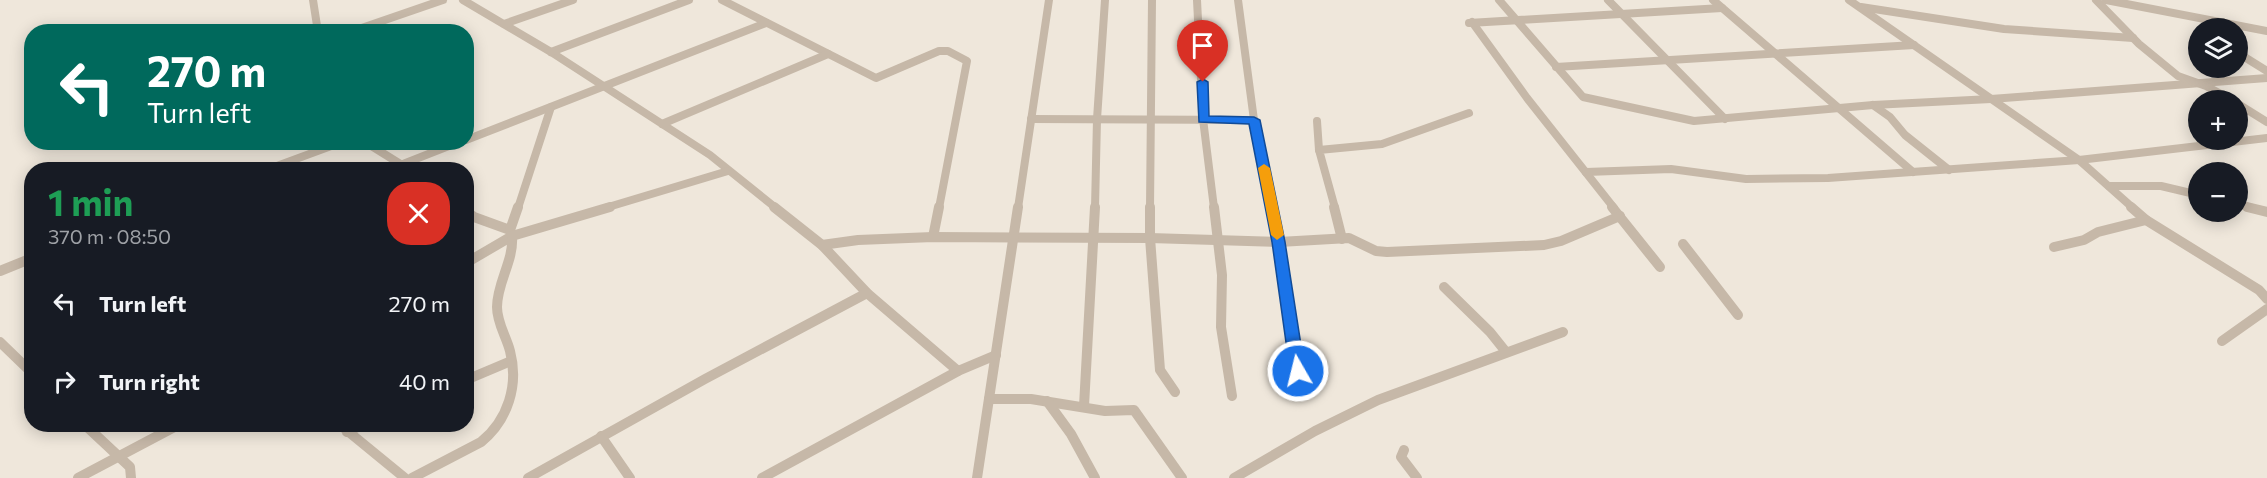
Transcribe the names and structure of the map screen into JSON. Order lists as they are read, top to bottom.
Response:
{
  "page": {
    "map_buttons": ["+", "−"],
    "turn": ["270 m", "Turn left"],
    "heading": ["1 min", "370 m · 08:50"],
    "list": [
      {
        "name": "Turn left",
        "value": "270 m"
      },
      {
        "name": "Turn right",
        "value": "40 m"
      }
    ]
  }
}
